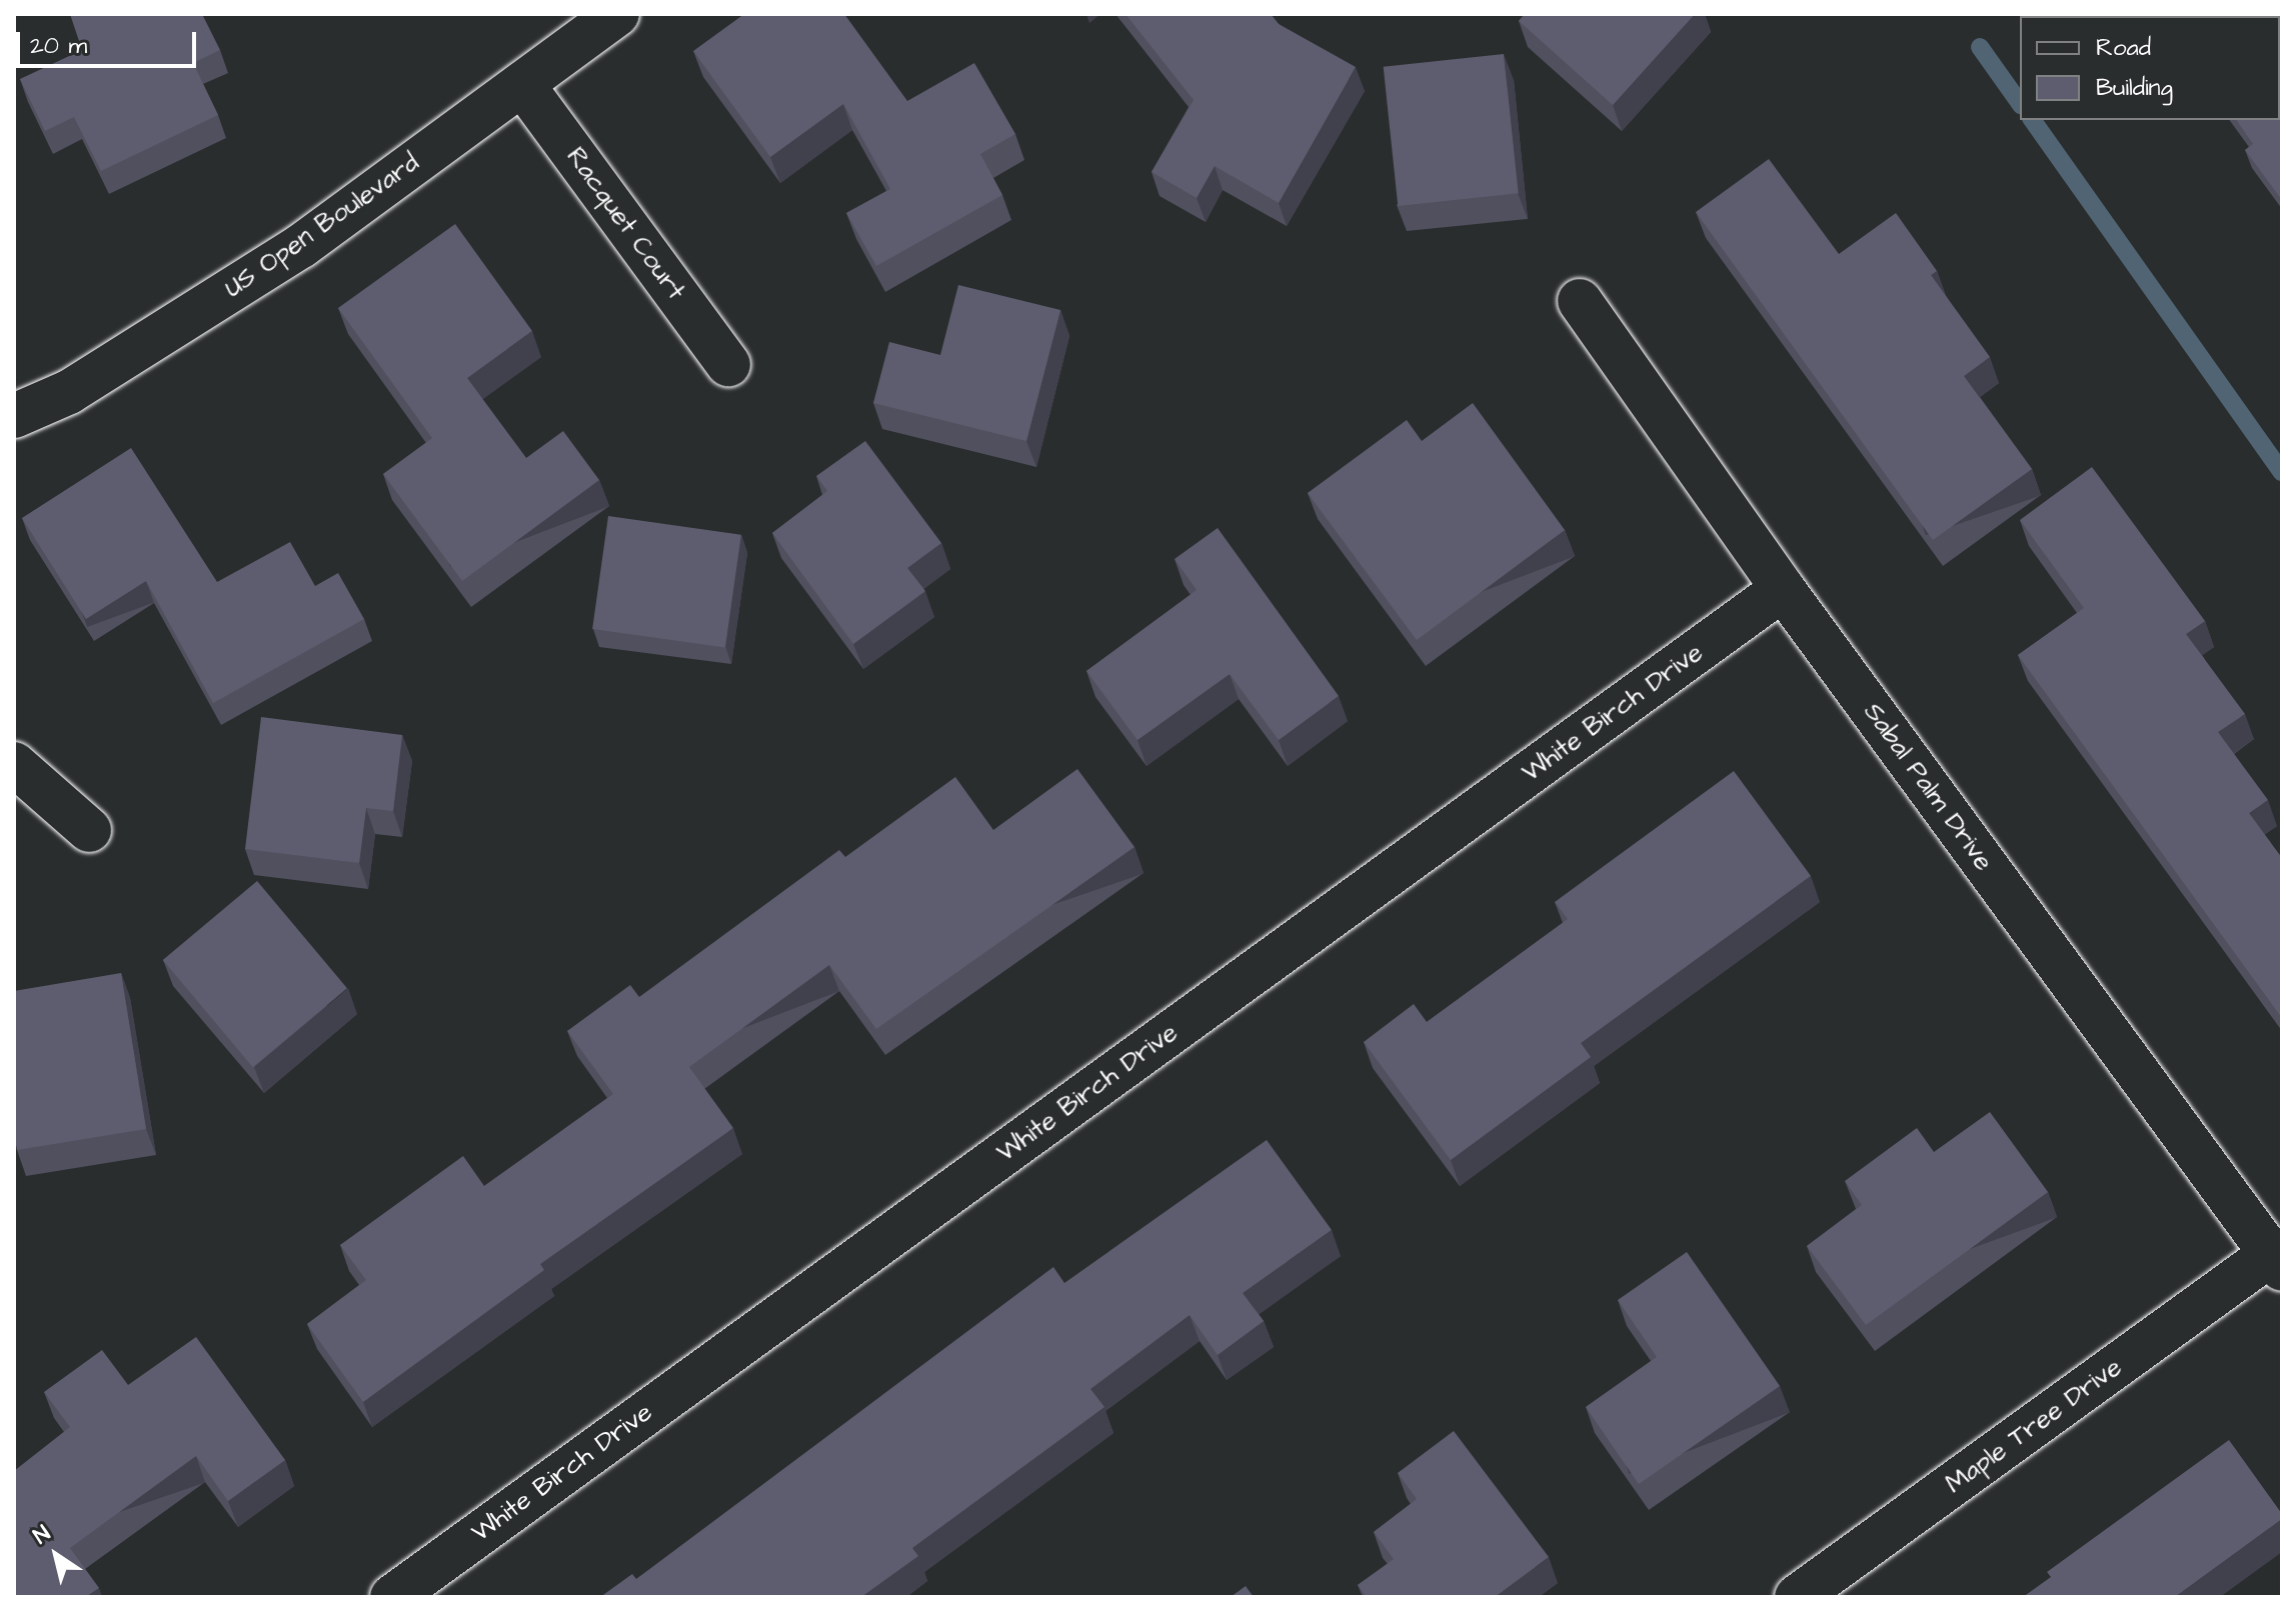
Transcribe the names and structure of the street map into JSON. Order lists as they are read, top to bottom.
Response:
{
  "streets": {
    "street": [
      "Racquet Court",
      "US Open Boulevard",
      "White Birch Drive",
      "Sabal Palm Drive",
      "Maple Tree Drive"
    ]
  },
  "crossings": [
    ["Racquet Court", "US Open Boulevard"],
    ["White Birch Drive", "Sabal Palm Drive"],
    ["Sabal Palm Drive", "Maple Tree Drive"]
  ],
  "legend": ["Road", "Building"],
  "scale_bar": "20 m",
  "north": "top left"
}
